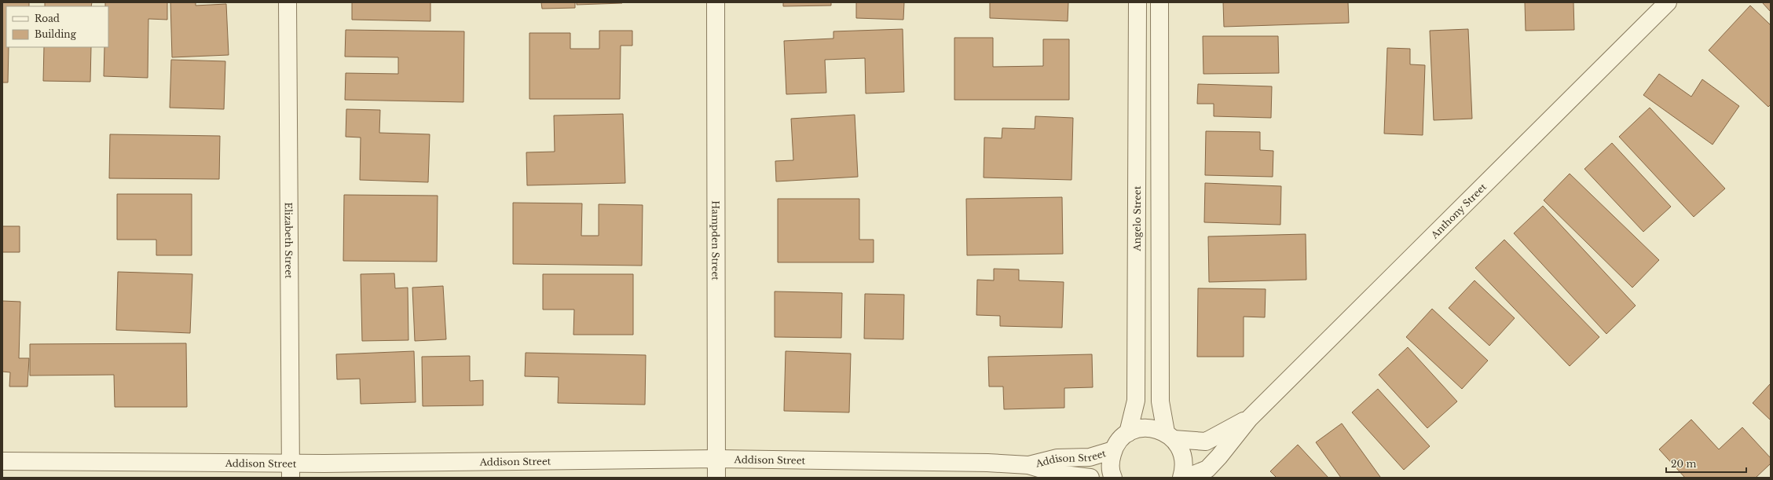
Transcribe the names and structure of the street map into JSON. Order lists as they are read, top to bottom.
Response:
{
  "streets": {
    "street": [
      "Anthony Street",
      "Angelo Street",
      "Elizabeth Street",
      "Hampden Street",
      "Addison Street"
    ]
  },
  "crossings": [
    ["Anthony Street", "Angelo Street"],
    ["Elizabeth Street", "Addison Street"],
    ["Hampden Street", "Addison Street"]
  ],
  "legend": ["Road", "Building"],
  "scale_bar": "20 m"
}
